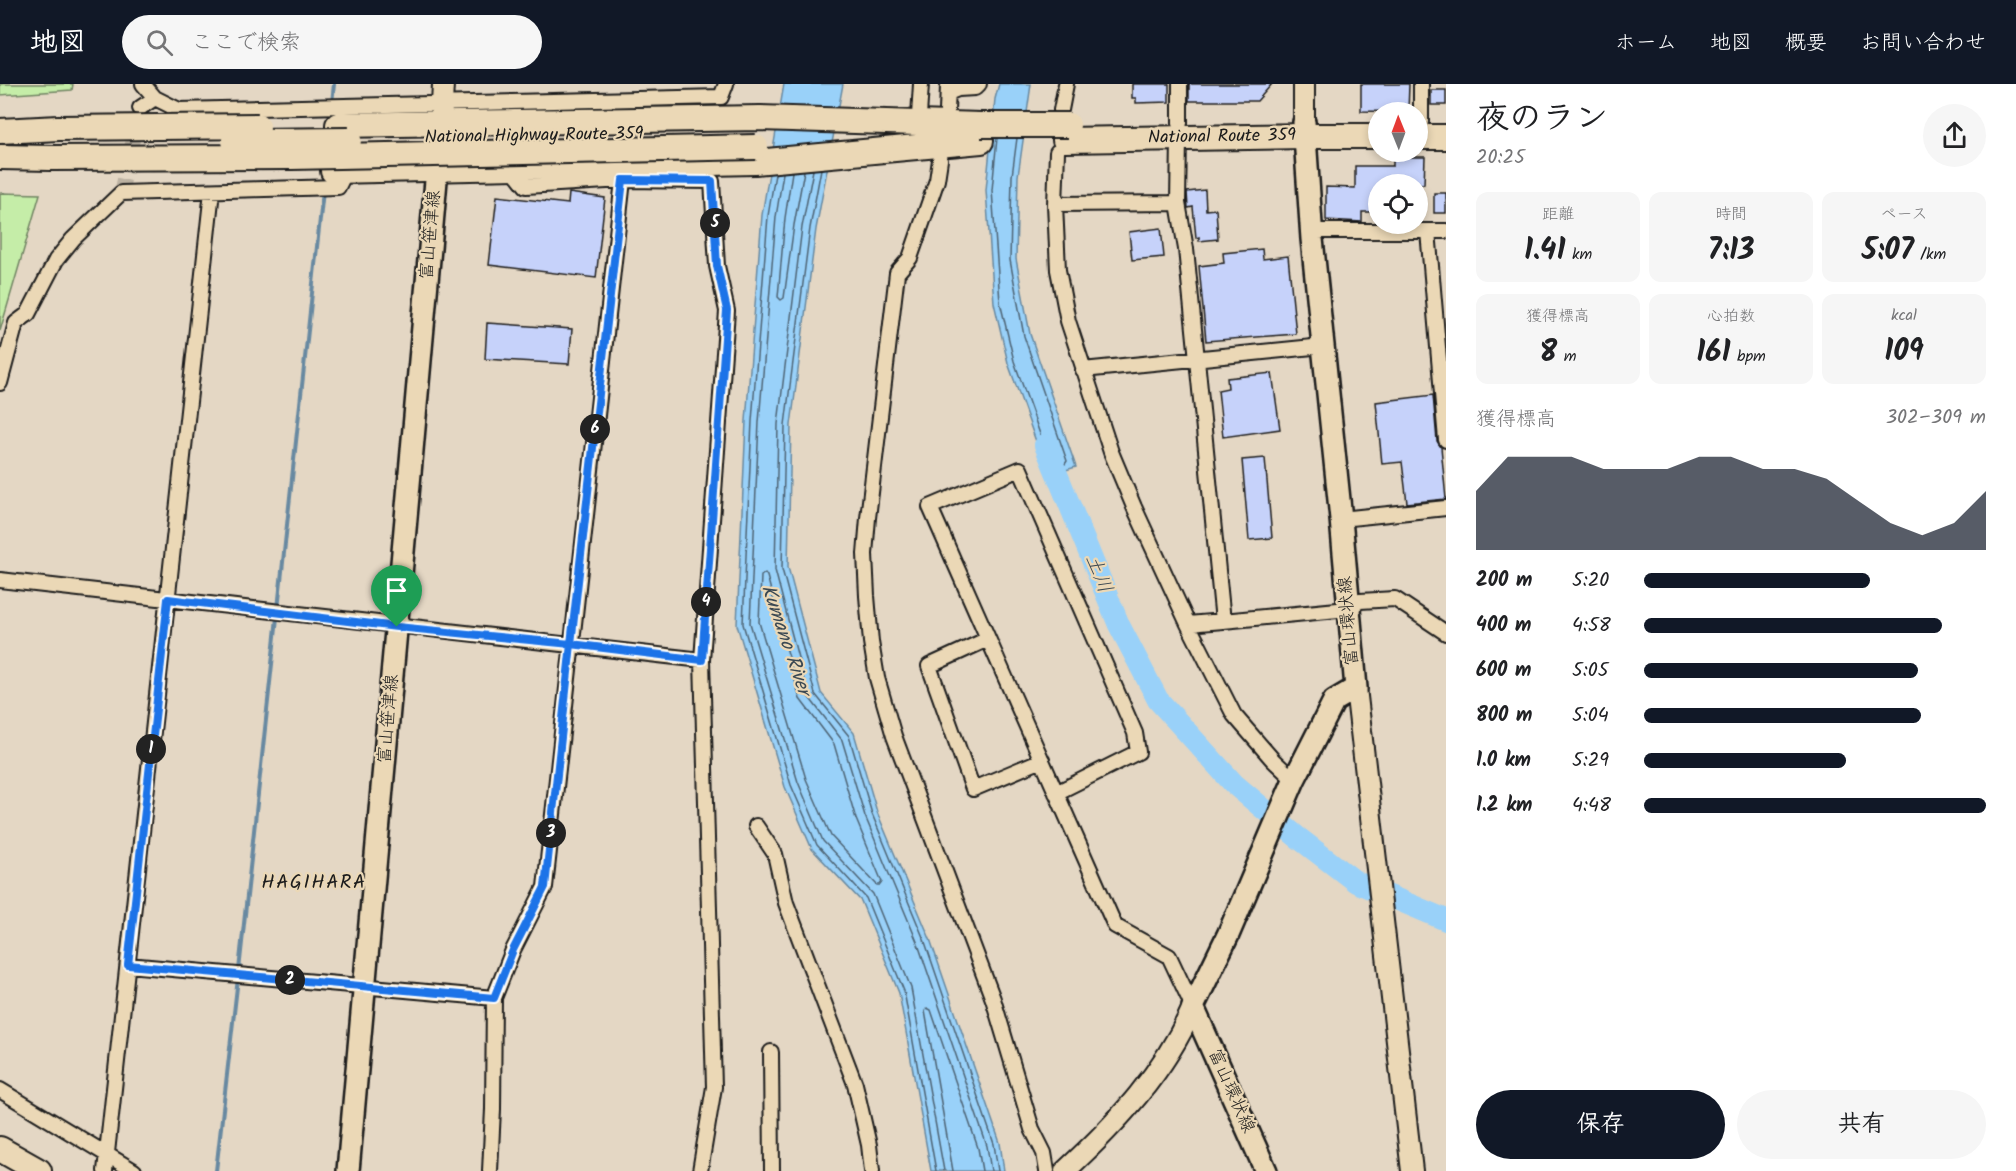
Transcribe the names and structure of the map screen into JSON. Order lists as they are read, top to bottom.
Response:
{
  "streets": {
    "highway": ["National Highway Route 359", "National Route 359"],
    "main road": ["富山笹津線", "富山環状線"]
  },
  "crossings": [
    ["National Route 359", "富山環状線"]
  ],
  "districts": ["HAGIHARA"],
  "water": ["土川", "Kumano River"],
  "north": "top",
  "page": {
    "header": "地図",
    "search": "ここで検索",
    "nav": [
      "ホーム",
      "地図",
      "概要",
      "お問い合わせ"
    ],
    "heading": ["夜のラン", "20:25"],
    "stats": [
      ["距離", "1.41 km"],
      ["時間", "7:13"],
      ["ペース", "5:07 /km"],
      ["獲得標高", "8 m"],
      ["心拍数", "161 bpm"],
      ["kcal", "109"]
    ],
    "pins": [
      "5",
      "6",
      "4",
      "1",
      "3",
      "2"
    ],
    "chart": ["獲得標高", "302–309 m"],
    "list": [
      {
        "name": "200 m",
        "note": "5:20"
      },
      {
        "name": "400 m",
        "note": "4:58"
      },
      {
        "name": "600 m",
        "note": "5:05"
      },
      {
        "name": "800 m",
        "note": "5:04"
      },
      {
        "name": "1.0 km",
        "note": "5:29"
      },
      {
        "name": "1.2 km",
        "note": "4:48"
      }
    ],
    "buttons": ["保存", "共有"]
  }
}
